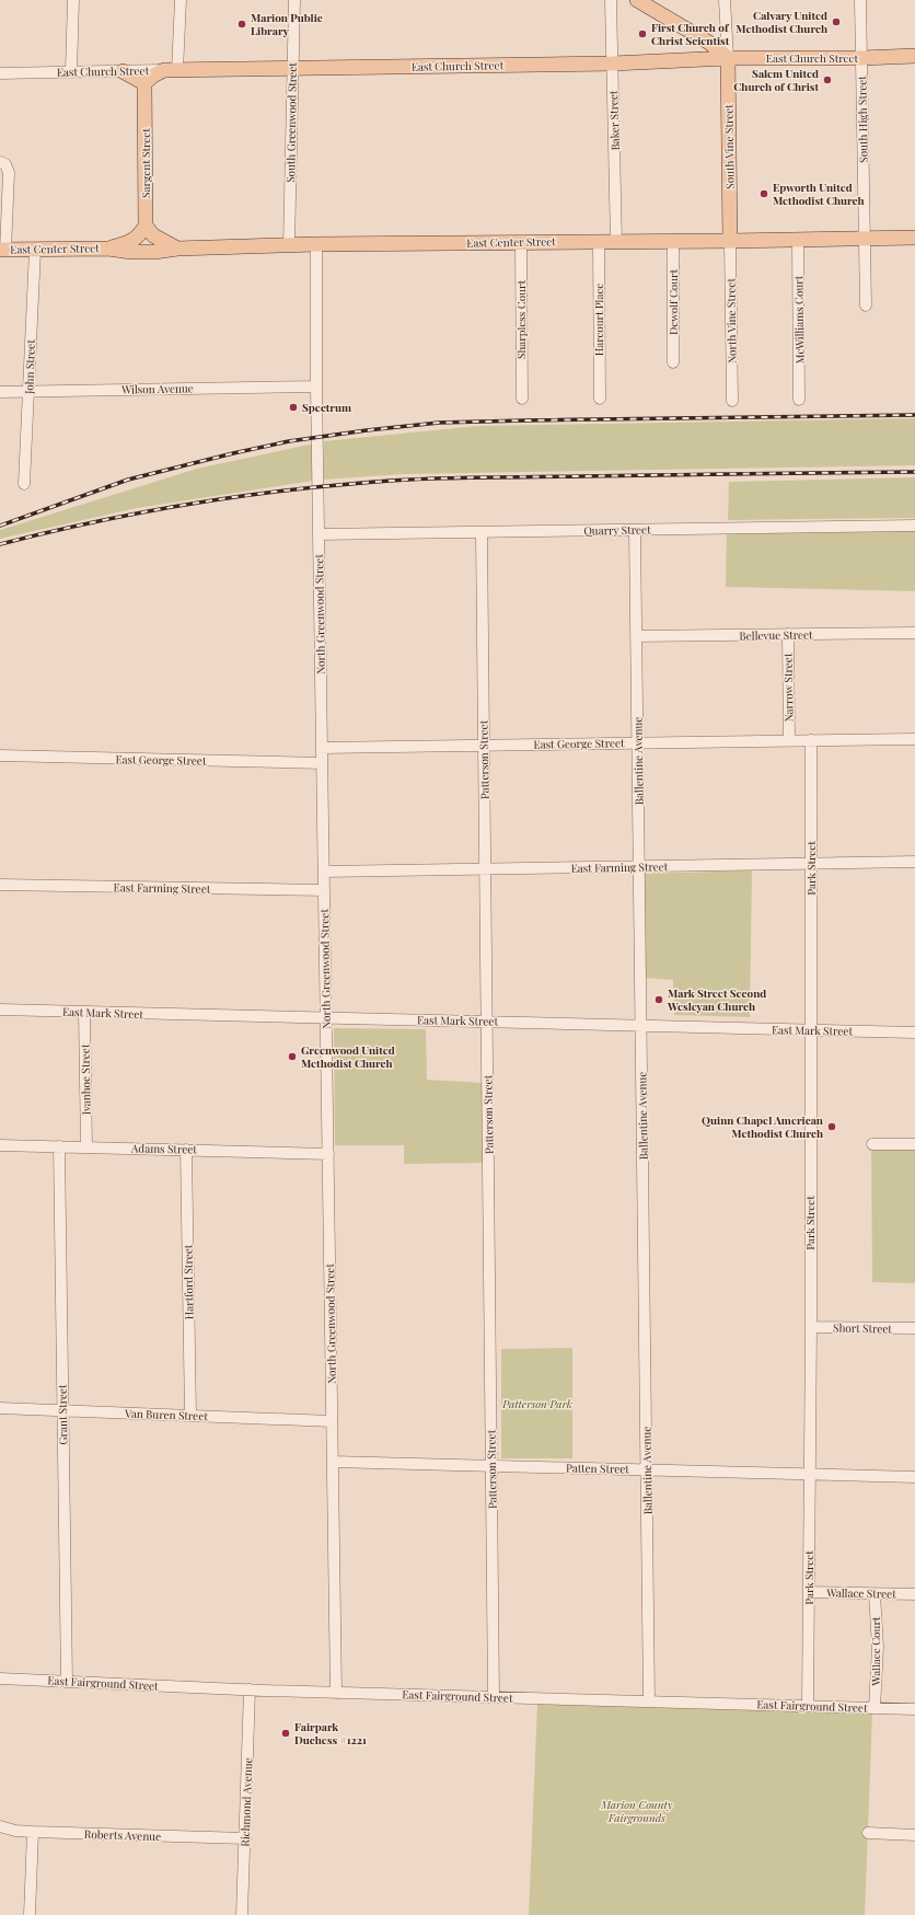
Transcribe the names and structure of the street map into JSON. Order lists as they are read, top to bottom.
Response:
{
  "streets": {
    "main road": [
      "East Church Street",
      "South Vine Street",
      "Sargent Street",
      "East Center Street"
    ],
    "street": [
      "South High Street",
      "Baker Street",
      "South Greenwood Street",
      "Dewolf Court",
      "Sharpless Court",
      "Harcourt Place",
      "McWilliams Court",
      "North Vine Street",
      "John Street",
      "Wilson Avenue",
      "Quarry Street",
      "North Greenwood Street",
      "Bellevue Street",
      "Narrow Street",
      "East George Street",
      "Patterson Street",
      "Ballentine Avenue",
      "East Farming Street",
      "Park Street",
      "East Mark Street",
      "Ivanhoe Street",
      "Adams Street",
      "Hartford Street",
      "Short Street",
      "Grant Street",
      "Van Buren Street",
      "Patten Street",
      "Wallace Street",
      "Wallace Court",
      "East Fairground Street",
      "Richmond Avenue",
      "Roberts Avenue"
    ]
  },
  "crossings": [
    ["East Church Street", "South High Street"],
    ["East Church Street", "Baker Street"],
    ["East Church Street", "South Greenwood Street"],
    ["East Church Street", "South Vine Street"],
    ["South High Street", "East Center Street"],
    ["Baker Street", "East Center Street"],
    ["South Greenwood Street", "East Center Street"],
    ["South Vine Street", "East Center Street"],
    ["South Vine Street", "North Vine Street"],
    ["Sargent Street", "East Center Street"],
    ["East Center Street", "Dewolf Court"],
    ["East Center Street", "Sharpless Court"],
    ["East Center Street", "Harcourt Place"],
    ["East Center Street", "McWilliams Court"],
    ["East Center Street", "North Vine Street"],
    ["East Center Street", "John Street"],
    ["East Center Street", "North Greenwood Street"],
    ["John Street", "Wilson Avenue"],
    ["Wilson Avenue", "North Greenwood Street"],
    ["Quarry Street", "North Greenwood Street"],
    ["Quarry Street", "Patterson Street"],
    ["Quarry Street", "Ballentine Avenue"],
    ["North Greenwood Street", "East George Street"],
    ["North Greenwood Street", "East Farming Street"],
    ["North Greenwood Street", "East Mark Street"],
    ["North Greenwood Street", "Adams Street"],
    ["North Greenwood Street", "Van Buren Street"],
    ["North Greenwood Street", "Patten Street"],
    ["North Greenwood Street", "East Fairground Street"],
    ["Bellevue Street", "Narrow Street"],
    ["Bellevue Street", "Ballentine Avenue"],
    ["Narrow Street", "East George Street"],
    ["East George Street", "Patterson Street"],
    ["East George Street", "Ballentine Avenue"],
    ["East George Street", "Park Street"],
    ["Patterson Street", "East Farming Street"],
    ["Patterson Street", "East Mark Street"],
    ["Patterson Street", "Patten Street"],
    ["Patterson Street", "East Fairground Street"],
    ["Ballentine Avenue", "East Farming Street"],
    ["Ballentine Avenue", "East Mark Street"],
    ["Ballentine Avenue", "Patten Street"],
    ["Ballentine Avenue", "East Fairground Street"],
    ["East Farming Street", "Park Street"],
    ["Park Street", "East Mark Street"],
    ["Park Street", "Short Street"],
    ["Park Street", "Patten Street"],
    ["Park Street", "Wallace Street"],
    ["Park Street", "East Fairground Street"],
    ["East Mark Street", "Ivanhoe Street"],
    ["Ivanhoe Street", "Adams Street"],
    ["Adams Street", "Hartford Street"],
    ["Adams Street", "Grant Street"],
    ["Hartford Street", "Van Buren Street"],
    ["Grant Street", "Van Buren Street"],
    ["Grant Street", "East Fairground Street"],
    ["Wallace Street", "Wallace Court"],
    ["Wallace Court", "East Fairground Street"],
    ["East Fairground Street", "Richmond Avenue"],
    ["Richmond Avenue", "Roberts Avenue"]
  ],
  "parks": ["Patterson Park", "Marion County Fairgrounds"],
  "places": [
    "Calvary United Methodist Church",
    "Marion Public Library",
    "First Church of Christ Scientist",
    "Salem United Church of Christ",
    "Epworth United Methodist Church",
    "Spectrum",
    "Mark Street Second Wesleyan Church",
    "Greenwood United Methodist Church",
    "Quinn Chapel American Methodist Church",
    "Fairpark Duchess #1221"
  ]
}
